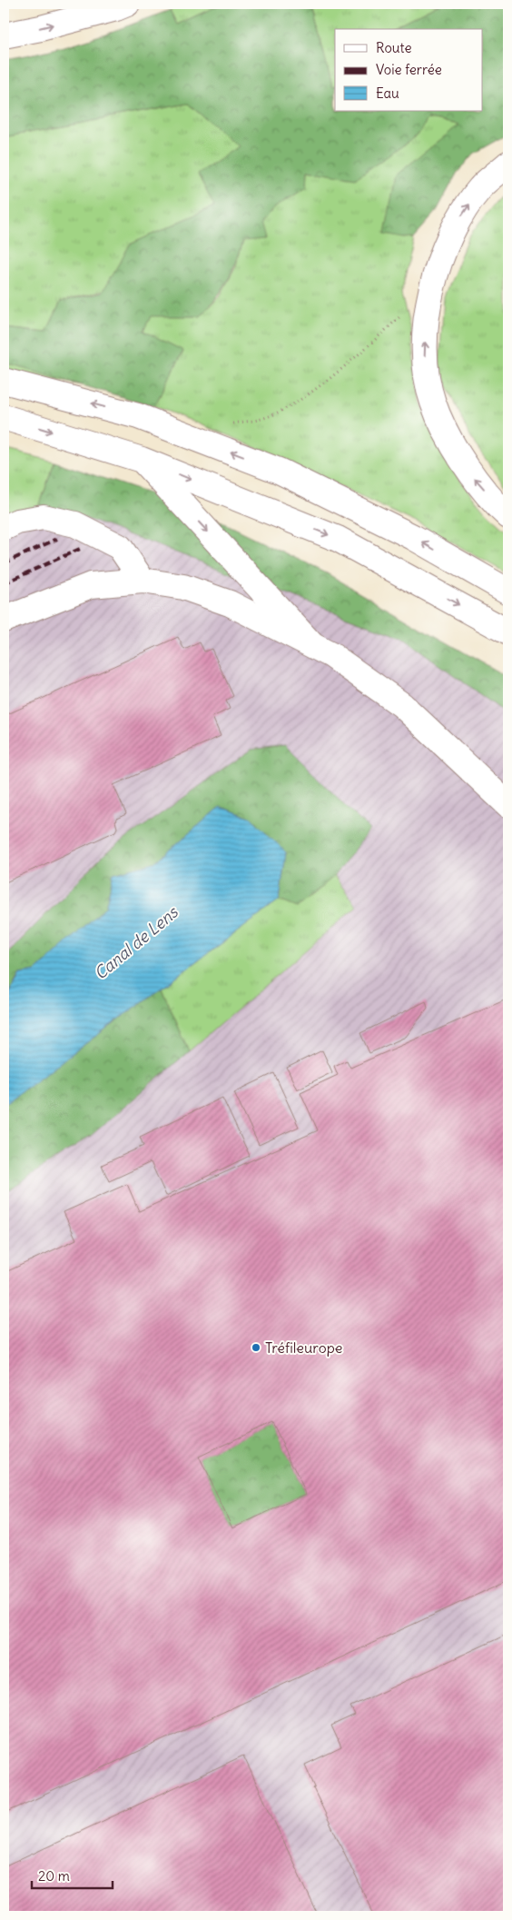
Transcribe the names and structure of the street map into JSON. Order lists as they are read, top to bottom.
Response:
{
  "water": ["Canal de Lens"],
  "places": ["Tréfileurope"],
  "legend": ["Route", "Voie ferrée", "Eau"],
  "scale_bar": "20 m"
}
